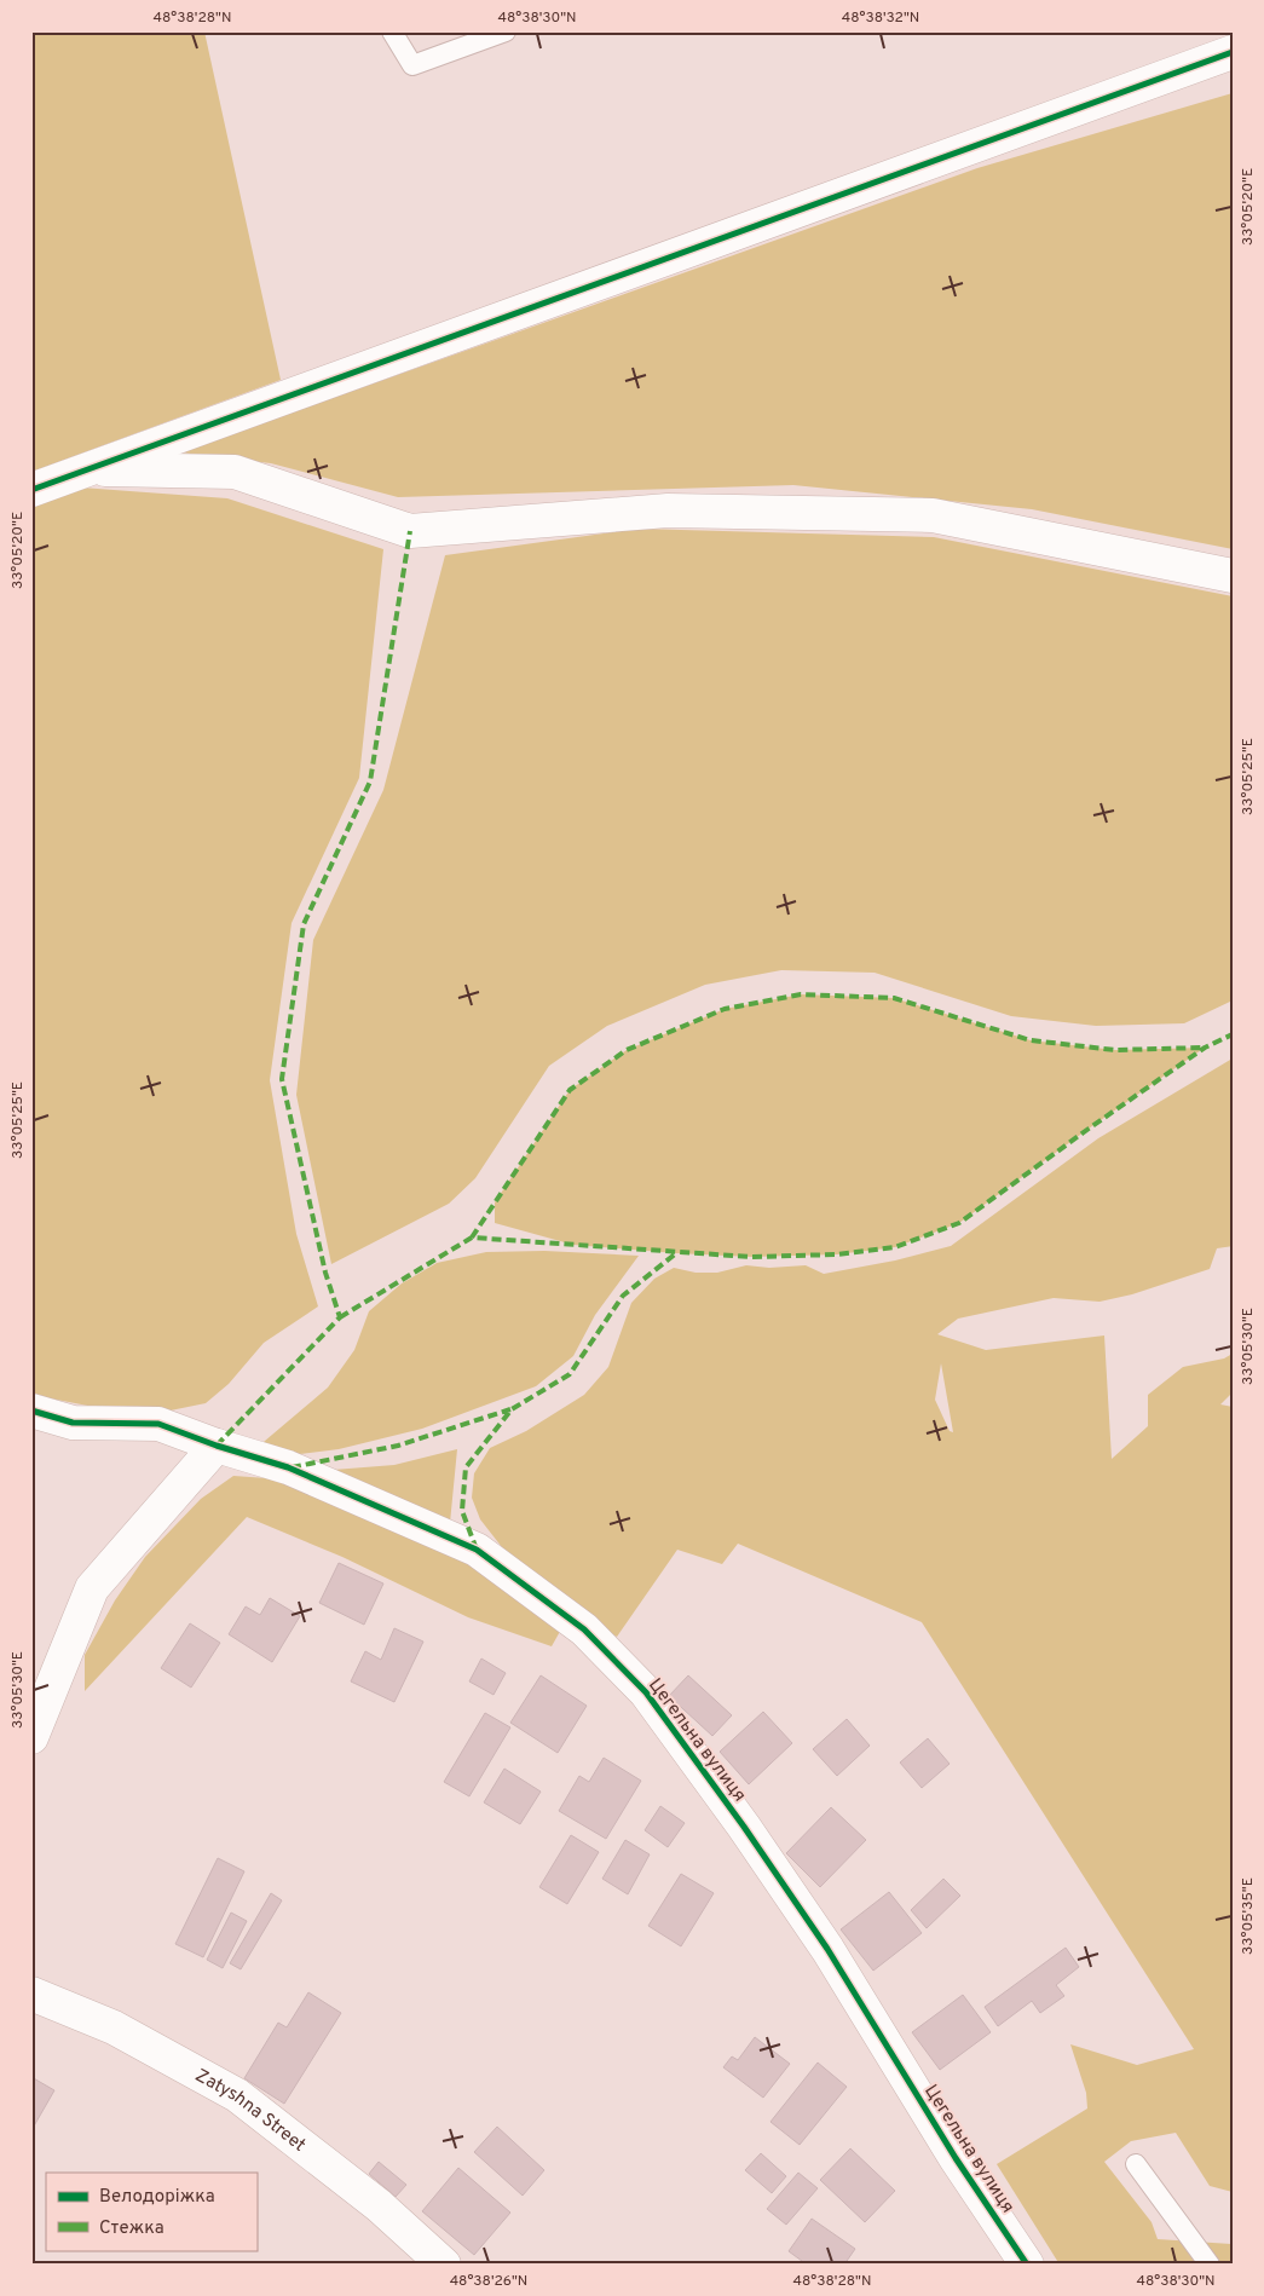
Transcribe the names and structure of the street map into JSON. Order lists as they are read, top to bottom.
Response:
{
  "streets": {
    "street": ["Цегельна вулиця", "Zatyshna Street"]
  },
  "legend": ["Велодоріжка", "Стежка"],
  "coordinates": [
    "48°38'28\"N",
    "48°38'30\"N",
    "48°38'32\"N",
    "33°05'20\"E",
    "33°05'25\"E",
    "33°05'30\"E",
    "33°05'35\"E",
    "48°38'26\"N"
  ]
}
